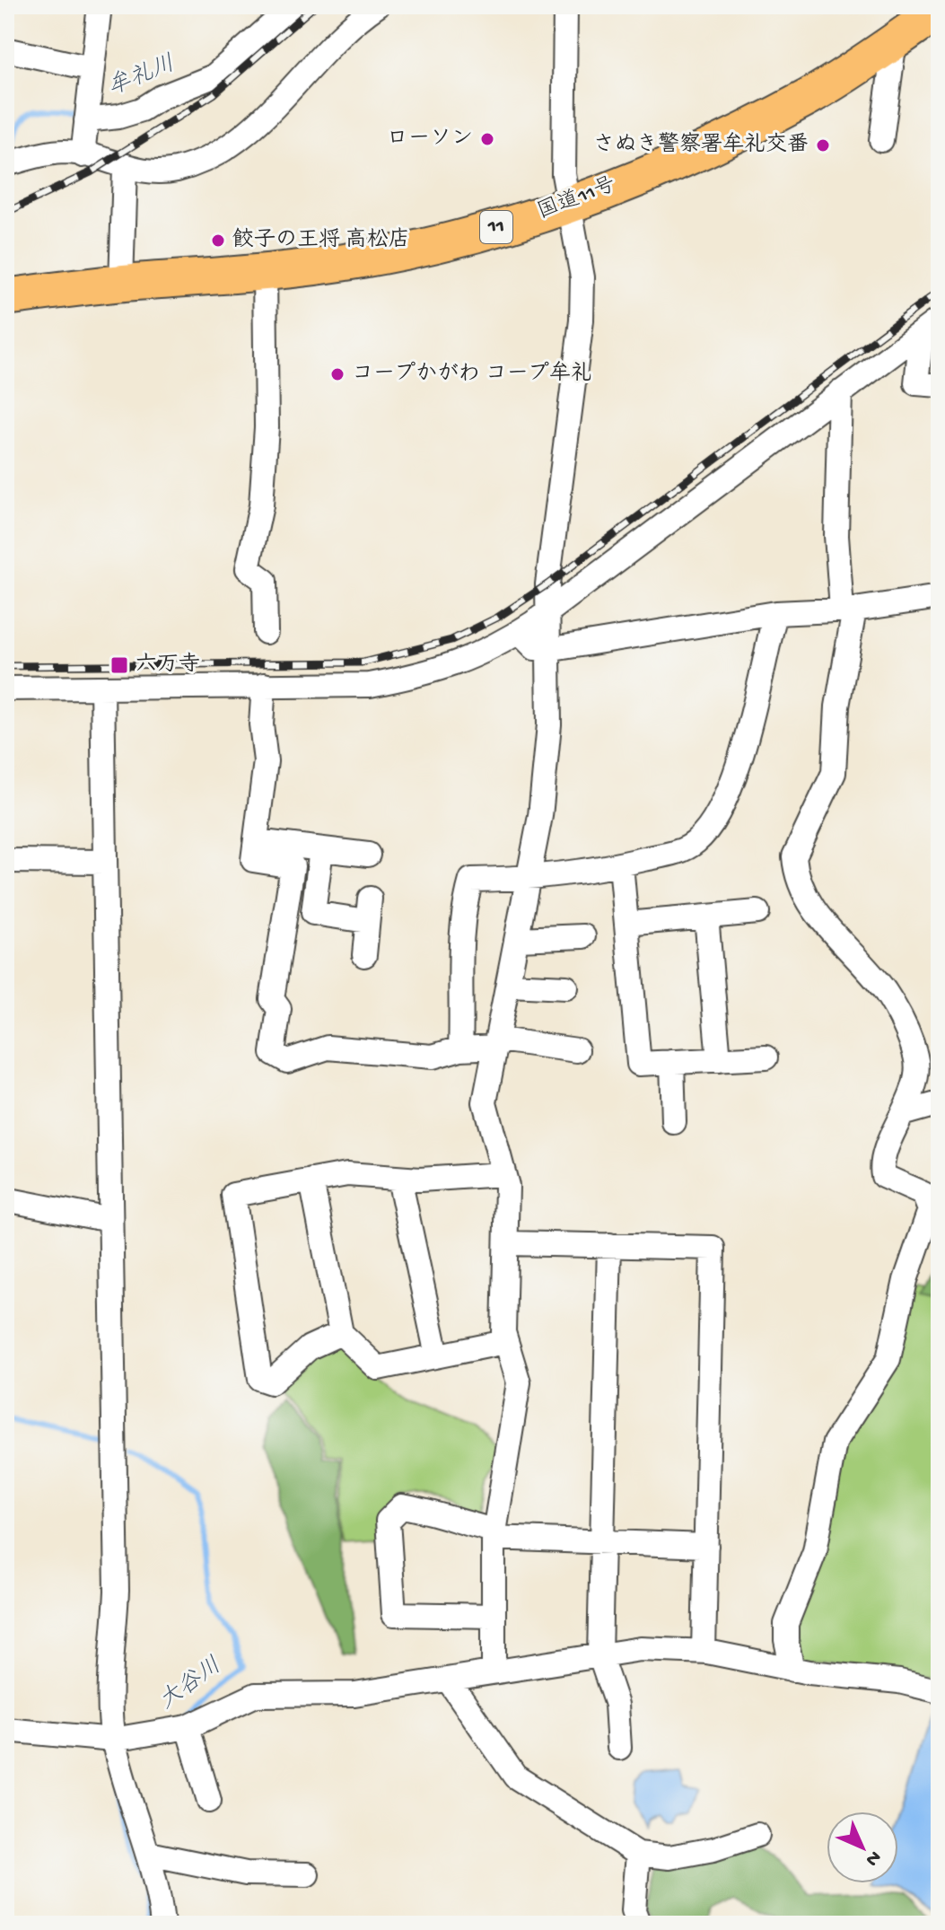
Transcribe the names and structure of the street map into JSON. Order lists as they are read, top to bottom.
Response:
{
  "streets": {
    "highway": ["国道11号", "11"]
  },
  "water": ["牟礼川", "大谷川"],
  "places": {
    "other": [
      "ローソン",
      "さぬき警察署牟礼交番",
      "餃子の王将 高松店",
      "コープかがわ コープ牟礼"
    ],
    "transit": ["六万寺"]
  },
  "north": "bottom right"
}
